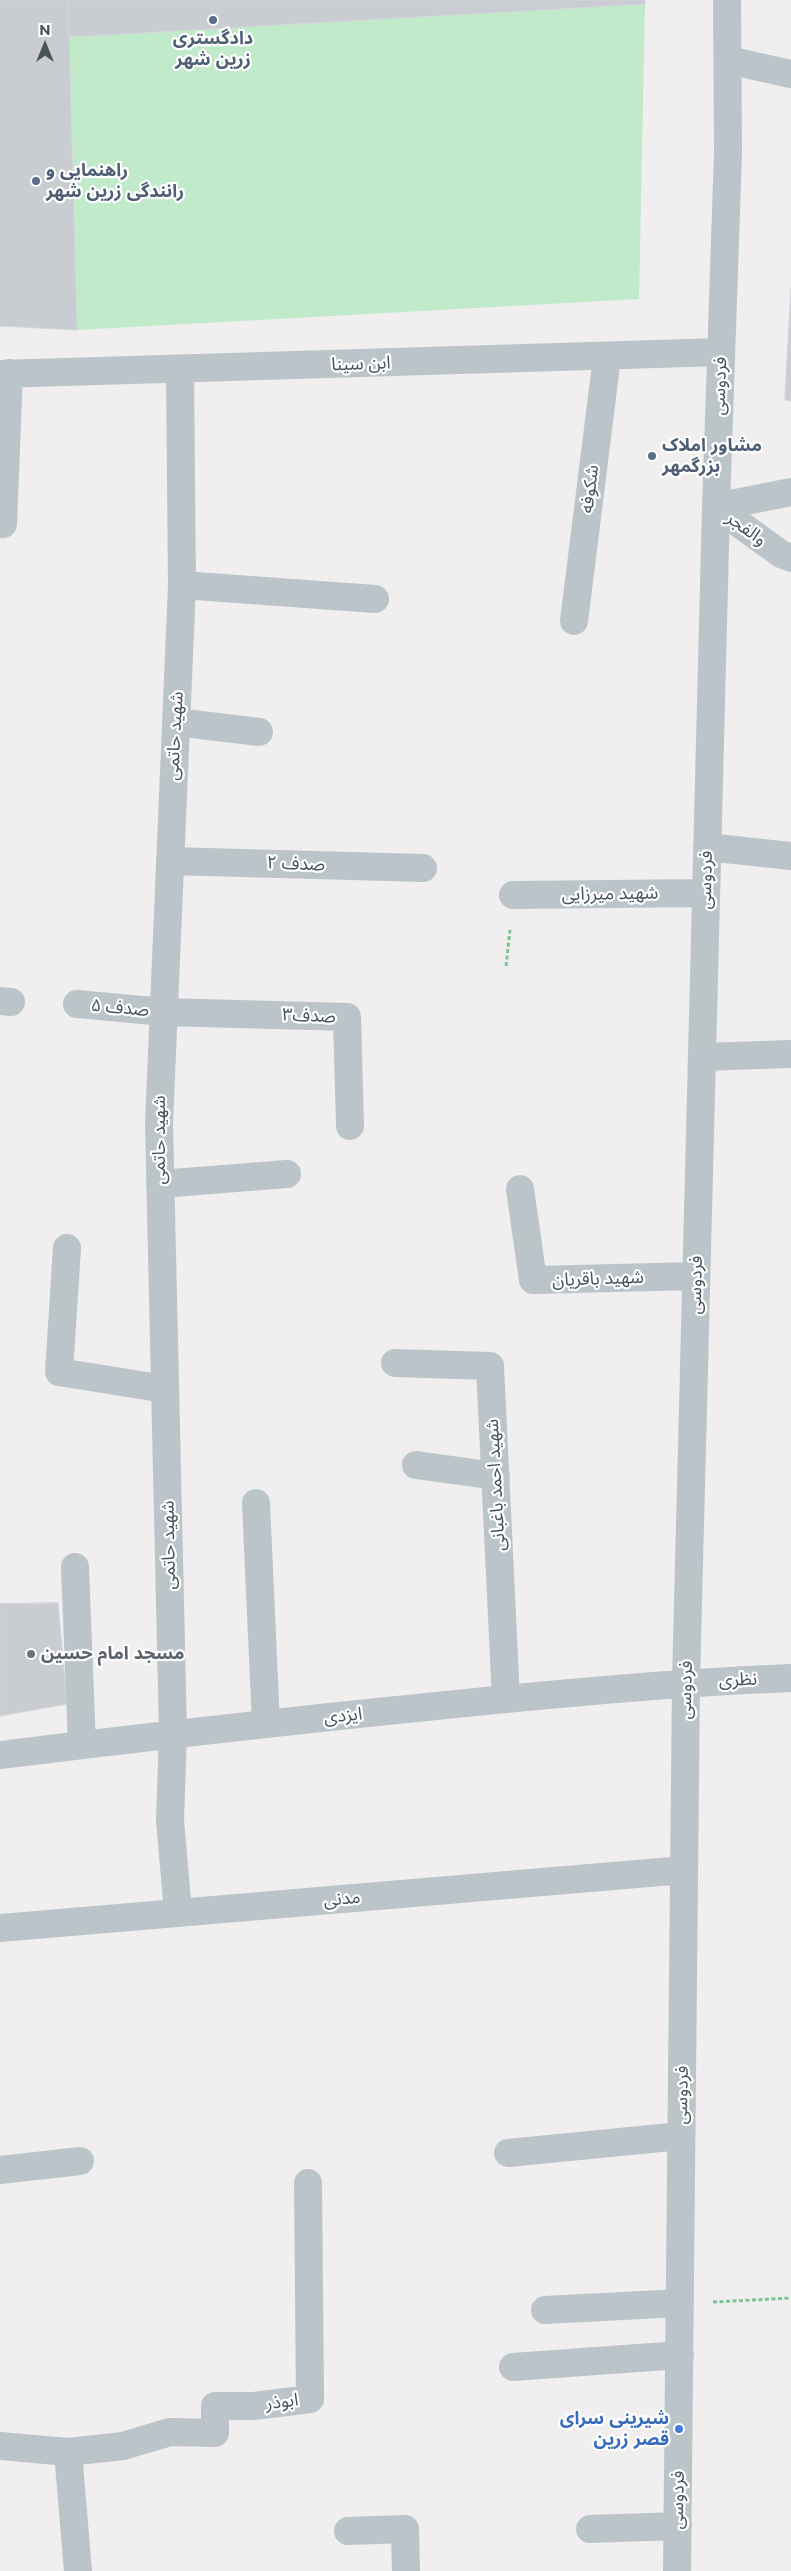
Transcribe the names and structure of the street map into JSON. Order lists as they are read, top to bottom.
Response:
{
  "streets": {
    "street": [
      "ابن سینا",
      "فردوسی",
      "شکوفه",
      "والفجر",
      "شهید حاتمی",
      "صدف ۲",
      "شهید میرزایی",
      "صدف ۵",
      "صدف۳",
      "شهید باقریان",
      "شهید احمد باغبانی",
      "نظری",
      "ایزدی",
      "مدنی",
      "ابوذر"
    ]
  },
  "crossings": [
    ["ابن سینا", "فردوسی"],
    ["ابن سینا", "شکوفه"],
    ["ابن سینا", "شهید حاتمی"],
    ["فردوسی", "والفجر"],
    ["فردوسی", "شهید میرزایی"],
    ["فردوسی", "شهید باقریان"],
    ["فردوسی", "نظری"],
    ["فردوسی", "ایزدی"],
    ["فردوسی", "مدنی"],
    ["شهید حاتمی", "صدف ۲"],
    ["شهید حاتمی", "صدف ۵"],
    ["شهید حاتمی", "صدف۳"],
    ["شهید حاتمی", "ایزدی"],
    ["شهید حاتمی", "مدنی"],
    ["صدف ۵", "صدف۳"],
    ["شهید احمد باغبانی", "ایزدی"],
    ["نظری", "ایزدی"]
  ],
  "places": [
    "دادگستری زرین شهر",
    "راهنمایی و رانندگی زرین شهر",
    "مشاور املاک بزرگمهر",
    "مسجد امام حسین",
    "شیرینی سرای قصر زرین"
  ],
  "north": "top"
}
